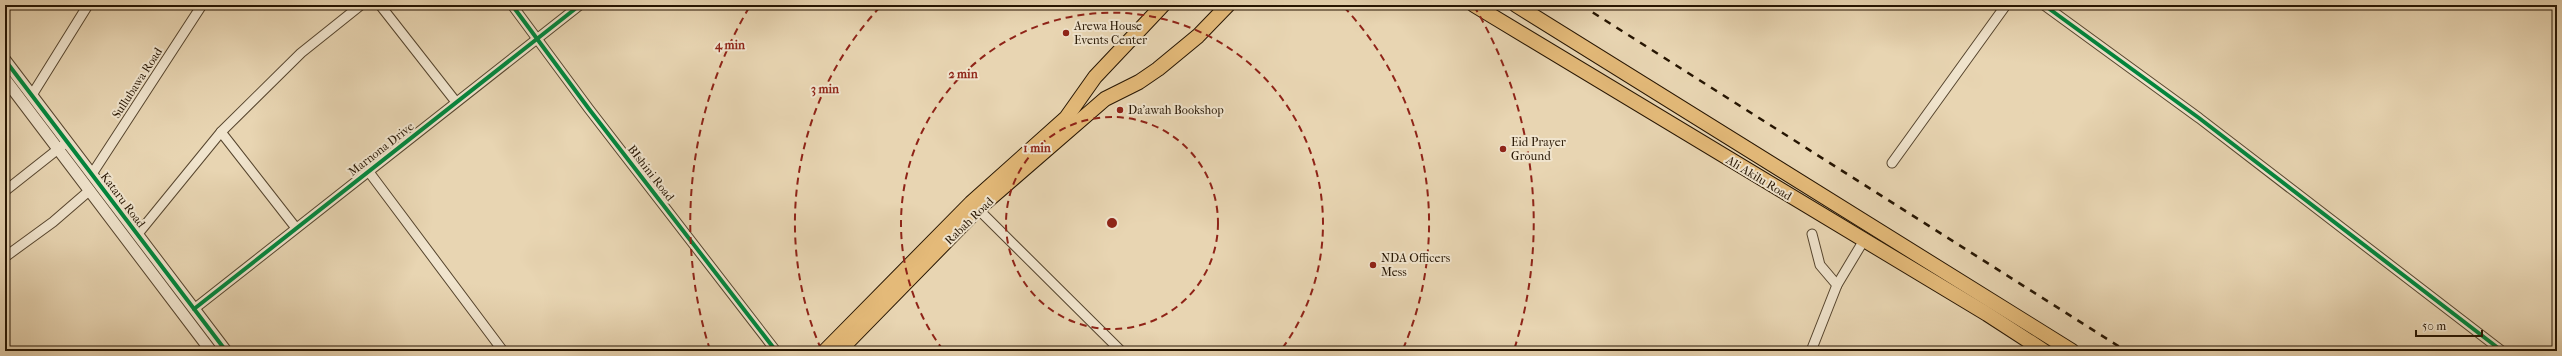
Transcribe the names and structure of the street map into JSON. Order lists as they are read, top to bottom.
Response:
{
  "streets": {
    "main road": ["Ali Akilu Road", "Rabah Road"],
    "street": [
      "Sullubawa Road",
      "Marnona Drive",
      "BIshini Road",
      "Kataru Road"
    ]
  },
  "crossings": [
    ["Sullubawa Road", "Kataru Road"],
    ["Marnona Drive", "BIshini Road"],
    ["Marnona Drive", "Kataru Road"]
  ],
  "places": [
    "Arewa House Events Center",
    "Da'awah Bookshop",
    "Eid Prayer Ground",
    "NDA Officers Mess"
  ],
  "scale_bar": "50 m",
  "rings": [
    "4 min",
    "2 min",
    "3 min",
    "1 min"
  ]
}
